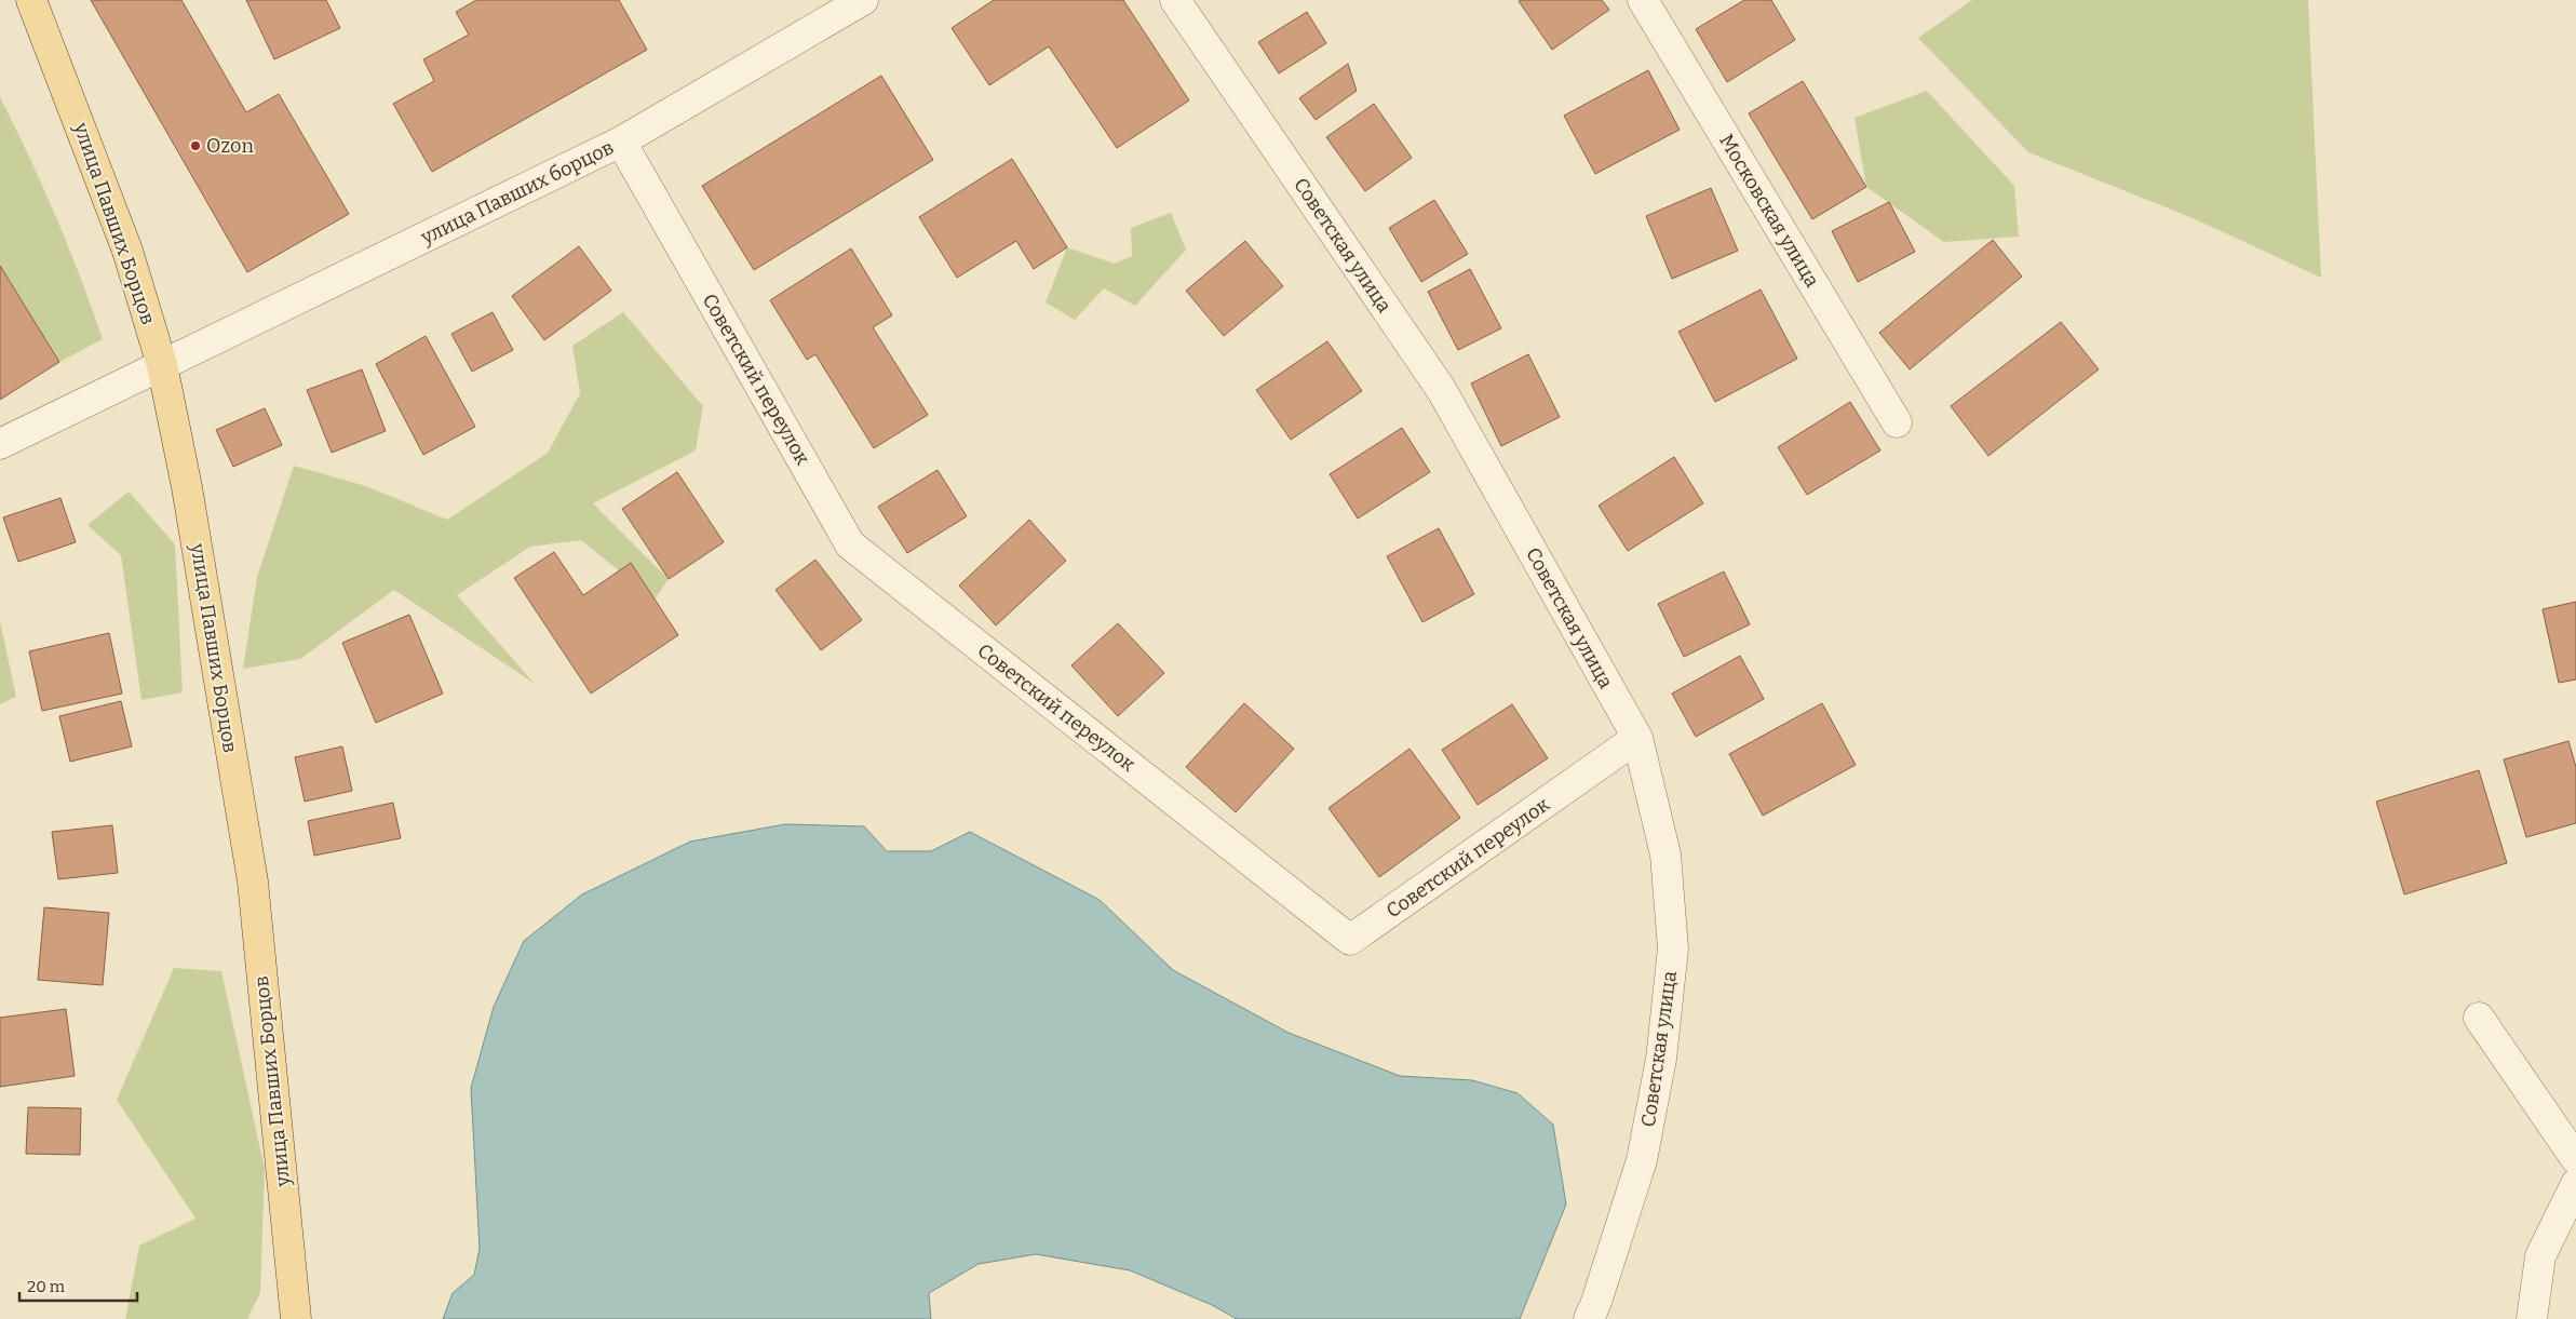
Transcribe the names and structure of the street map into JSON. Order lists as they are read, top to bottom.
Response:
{
  "streets": {
    "main road": ["улица Павших Борцов"],
    "street": [
      "улица Павших борцов",
      "Московская улица",
      "Советская улица",
      "Советский переулок"
    ]
  },
  "crossings": [
    ["улица Павших борцов", "улица Павших Борцов"],
    ["улица Павших борцов", "Советский переулок"],
    ["Советская улица", "Советский переулок"]
  ],
  "places": ["Ozon"],
  "scale_bar": "20 m"
}
